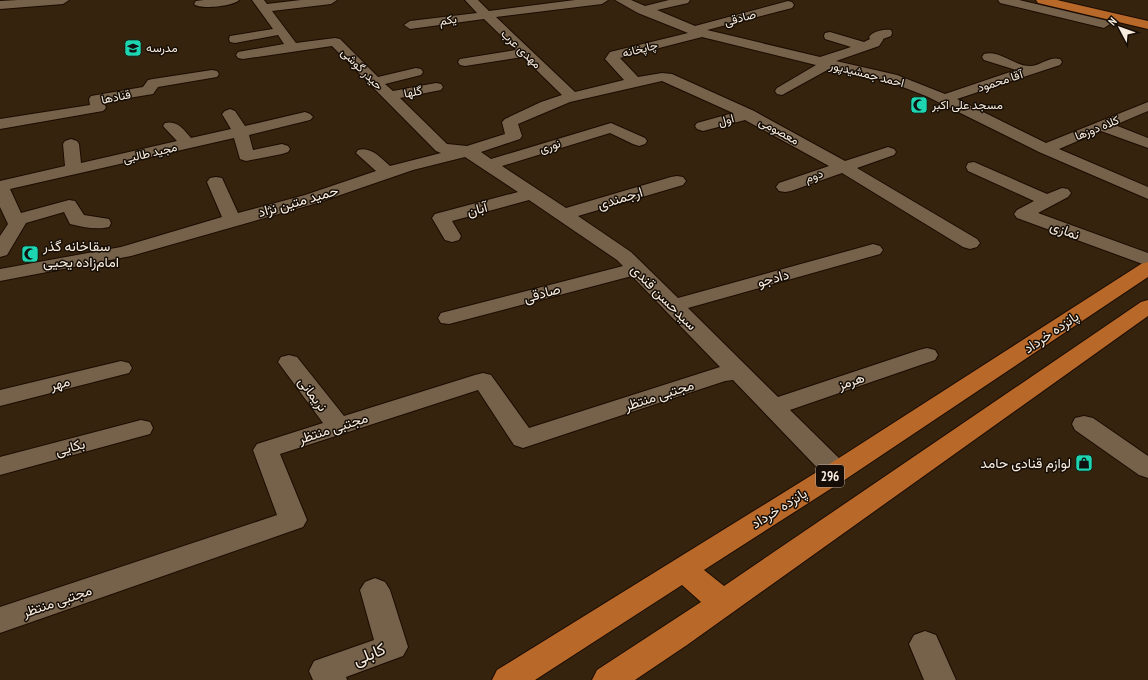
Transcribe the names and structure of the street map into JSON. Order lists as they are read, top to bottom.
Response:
{
  "streets": {
    "main road": ["پانزده خرداد", "296"],
    "street": [
      "صادقی",
      "یکم",
      "مهدی عرب",
      "چاپخانه",
      "حیدر گوشی",
      "احمد جمشیدپور",
      "آقا محمود",
      "گلها",
      "قنادها",
      "اول",
      "کلاه دوزها",
      "معصومی",
      "نوری",
      "مجید طالبی",
      "دوم",
      "ارجمندی",
      "حمید متین نژاد",
      "آبان",
      "نمازی",
      "دادجو",
      "سیدحسن قندی",
      "هرمز",
      "مهر",
      "نریمانی",
      "مجتبی منتظر",
      "بکایی",
      "کابلی"
    ]
  },
  "crossings": [
    ["صادقی", "چاپخانه"],
    ["صادقی", "احمد جمشیدپور"],
    ["صادقی", "سیدحسن قندی"],
    ["یکم", "مهدی عرب"],
    ["مهدی عرب", "معصومی"],
    ["مهدی عرب", "حمید متین نژاد"],
    ["چاپخانه", "احمد جمشیدپور"],
    ["چاپخانه", "معصومی"],
    ["حیدر گوشی", "گلها"],
    ["حیدر گوشی", "حمید متین نژاد"],
    ["حیدر گوشی", "سیدحسن قندی"],
    ["احمد جمشیدپور", "آقا محمود"],
    ["احمد جمشیدپور", "کلاه دوزها"],
    ["اول", "معصومی"],
    ["معصومی", "دوم"],
    ["معصومی", "حمید متین نژاد"],
    ["نوری", "سیدحسن قندی"],
    ["ارجمندی", "سیدحسن قندی"],
    ["حمید متین نژاد", "سیدحسن قندی"],
    ["آبان", "سیدحسن قندی"],
    ["دادجو", "سیدحسن قندی"],
    ["سیدحسن قندی", "پانزده خرداد"],
    ["سیدحسن قندی", "هرمز"],
    ["سیدحسن قندی", "مجتبی منتظر"],
    ["نریمانی", "مجتبی منتظر"]
  ],
  "places": {
    "school or university": ["مدرسه"],
    "mosque": ["مسجد علی اکبر", "سقاخانه گذر امام‌زاده یحیی"],
    "shop": ["لوازم قنادی حامد"]
  },
  "north": "top left"
}
